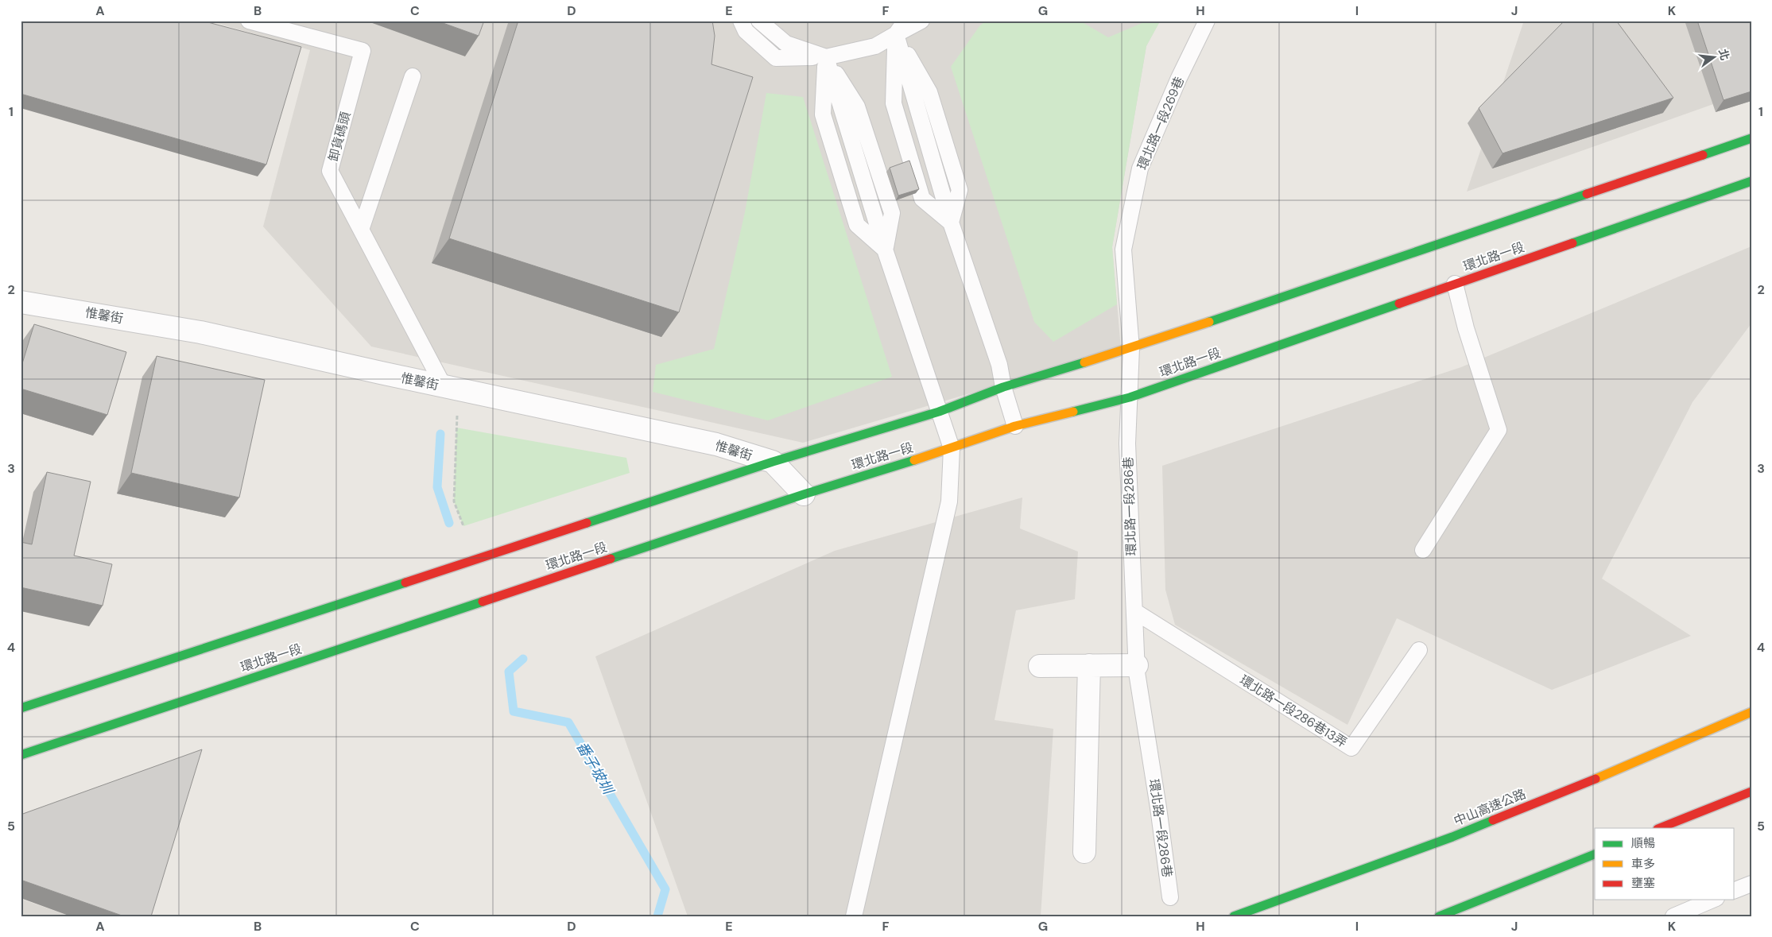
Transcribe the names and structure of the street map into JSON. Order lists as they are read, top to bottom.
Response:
{
  "streets": {
    "main road": ["環北路一段", "中山高速公路"],
    "street": ["惟馨街"],
    "lane": [
      "環北路一段269巷",
      "卸貨碼頭",
      "環北路一段286巷",
      "環北路一段286巷13弄"
    ]
  },
  "crossings": [
    ["環北路一段269巷", "環北路一段"],
    ["環北路一段269巷", "環北路一段286巷"],
    ["卸貨碼頭", "惟馨街"],
    ["環北路一段", "惟馨街"],
    ["環北路一段", "環北路一段286巷"],
    ["環北路一段286巷", "環北路一段286巷13弄"]
  ],
  "water": ["番子坡圳"],
  "legend": ["順暢", "車多", "壅塞"],
  "north": "right",
  "grid": {
    "columns": [
      "A",
      "B",
      "C",
      "D",
      "E",
      "F",
      "G",
      "H",
      "I",
      "J",
      "K"
    ],
    "rows": [
      "1",
      "2",
      "3",
      "4",
      "5"
    ]
  }
}
